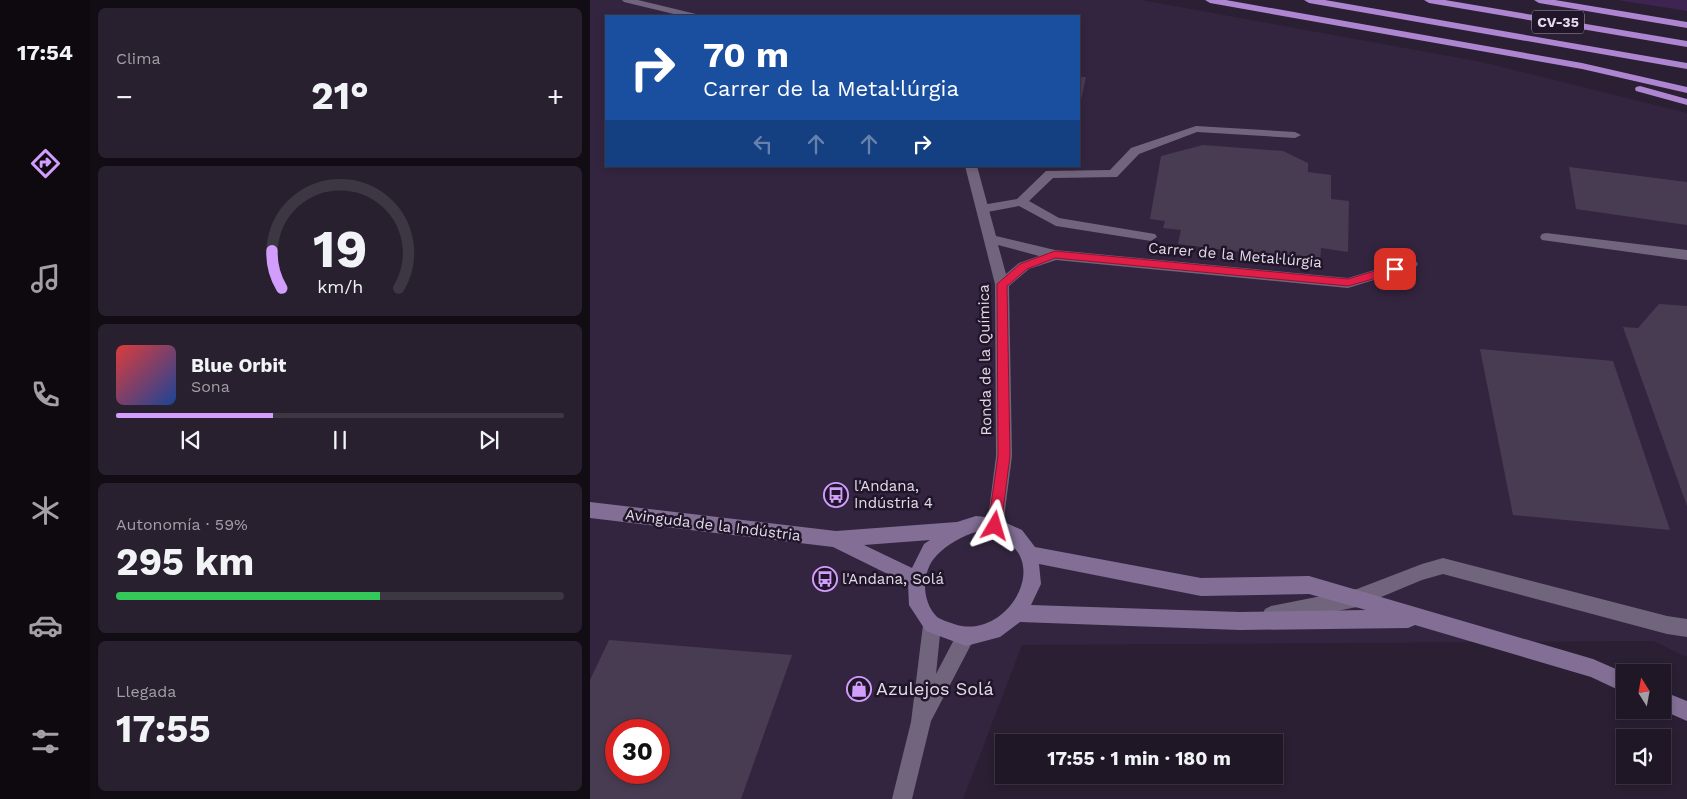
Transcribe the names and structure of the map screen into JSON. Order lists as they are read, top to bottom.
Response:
{
  "streets": {
    "highway": ["CV-35"],
    "street": ["Carrer de la Metal·lúrgia", "Ronda de la Química", "Avinguda de la Indústria"]
  },
  "crossings": [
    ["Carrer de la Metal·lúrgia", "Ronda de la Química"],
    ["Ronda de la Química", "Avinguda de la Indústria"]
  ],
  "places": {
    "bus stop": ["l'Andana, Indústria 4", "l'Andana, Solá"],
    "shop": ["Azulejos Solá"]
  },
  "north": "top",
  "page": {
    "tabs": "17:54",
    "tile": [
      "Clima",
      ["Autonomía · 59%", "295 km"],
      ["Llegada", "17:55"]
    ],
    "turn": ["70 m", "Carrer de la Metal·lúrgia"],
    "heat": ["−", "21°", "+"],
    "song": ["Blue Orbit", "Sona"],
    "limit": "30",
    "trip": "17:55 · 1 min · 180 m",
    "gauge": ["19", "km/h"]
  }
}
